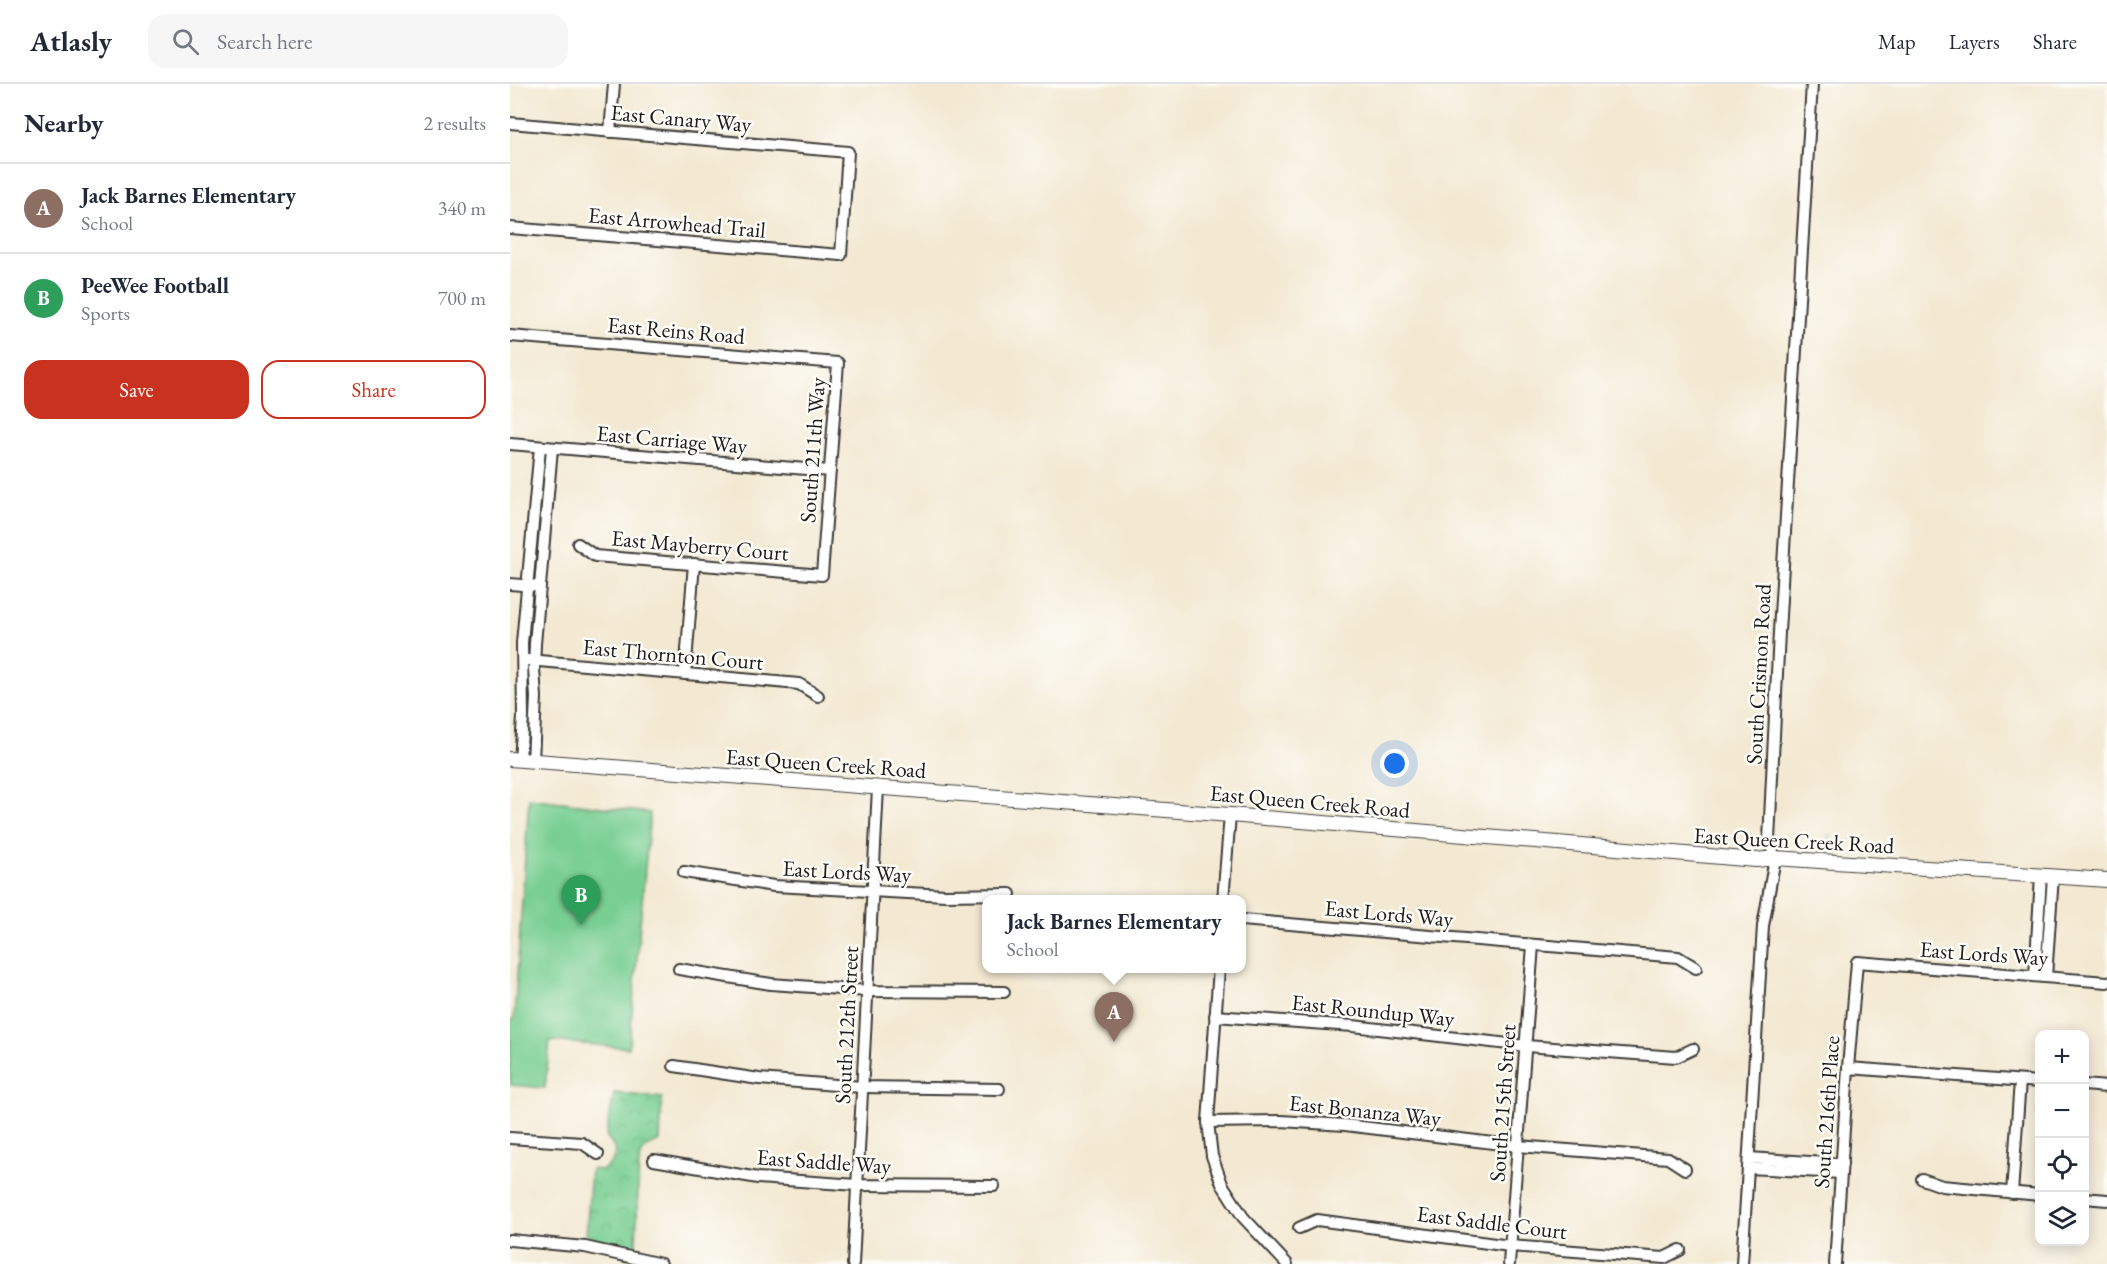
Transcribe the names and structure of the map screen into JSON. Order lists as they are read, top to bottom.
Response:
{
  "streets": {
    "main road": ["East Queen Creek Road"],
    "street": [
      "East Canary Way",
      "East Arrowhead Trail",
      "East Reins Road",
      "East Carriage Way",
      "South 211th Way",
      "East Mayberry Court",
      "East Thornton Court",
      "South Crismon Road",
      "East Lords Way",
      "East Roundup Way",
      "South 212th Street",
      "South 215th Street",
      "East Bonanza Way",
      "South 216th Place",
      "East Saddle Way",
      "East Saddle Court"
    ]
  },
  "crossings": [
    ["East Canary Way", "East Arrowhead Trail"],
    ["East Reins Road", "South 211th Way"],
    ["East Carriage Way", "South 211th Way"],
    ["South 211th Way", "East Mayberry Court"],
    ["South Crismon Road", "East Queen Creek Road"],
    ["East Queen Creek Road", "South 212th Street"],
    ["East Lords Way", "South 212th Street"],
    ["East Lords Way", "South 215th Street"],
    ["East Lords Way", "South 216th Place"],
    ["East Roundup Way", "South 215th Street"],
    ["South 212th Street", "East Saddle Way"],
    ["South 215th Street", "East Bonanza Way"],
    ["South 215th Street", "East Saddle Court"]
  ],
  "page": {
    "header": "Atlasly",
    "search": "Search here",
    "nav": ["Map", "Layers", "Share"],
    "heading": ["Nearby", "2 results"],
    "list": [
      {
        "mark": "A",
        "name": "Jack Barnes Elementary",
        "note": "School",
        "value": "340 m"
      },
      {
        "mark": "B",
        "name": "PeeWee Football",
        "note": "Sports",
        "value": "700 m"
      }
    ],
    "buttons": ["Save", "Share"],
    "pins": ["B", "A"],
    "popup": ["Jack Barnes Elementary", "School"],
    "map_buttons": ["+", "−"]
  }
}
